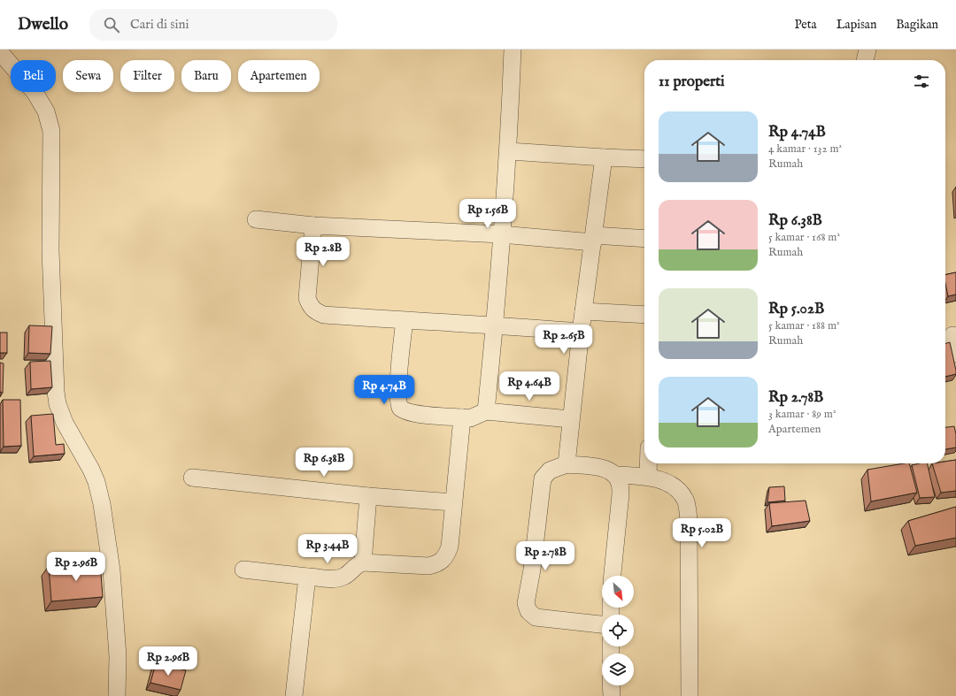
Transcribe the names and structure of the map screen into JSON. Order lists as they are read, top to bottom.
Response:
{
  "north": "bottom right",
  "page": {
    "header": "Dwello",
    "search": "Cari di sini",
    "nav": ["Peta", "Lapisan", "Bagikan"],
    "chip": [
      "Beli",
      "Sewa",
      "Filter",
      "Baru",
      "Apartemen"
    ],
    "heading": "11 properti",
    "list": [
      {
        "name": "Rp 4.74B",
        "note": "4 kamar · 132 m² · Rumah"
      },
      {
        "name": "Rp 6.38B",
        "note": "5 kamar · 168 m² · Rumah"
      },
      {
        "name": "Rp 5.02B",
        "note": "5 kamar · 188 m² · Rumah"
      },
      {
        "name": "Rp 2.78B",
        "note": "3 kamar · 89 m² · Apartemen"
      }
    ],
    "price": [
      "Rp 1.56B",
      "Rp 2.8B",
      "Rp 2.65B",
      "Rp 4.64B",
      "Rp 4.74B",
      "Rp 6.38B",
      "Rp 5.02B",
      "Rp 3.44B",
      "Rp 2.78B",
      "Rp 2.96B",
      "Rp 2.96B"
    ]
  }
}
